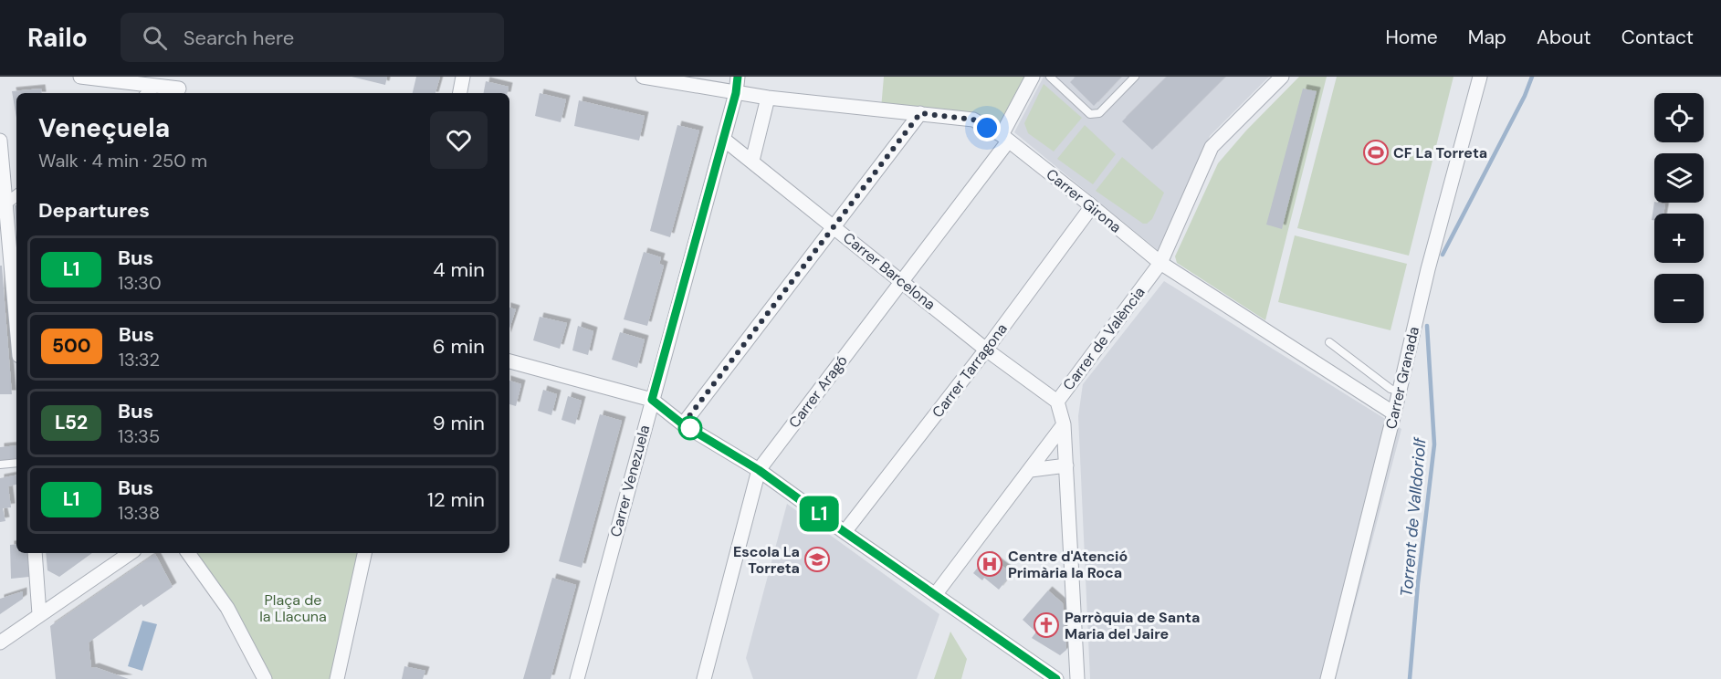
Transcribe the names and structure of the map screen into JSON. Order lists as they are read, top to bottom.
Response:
{
  "streets": {
    "street": [
      "Carrer Girona",
      "Carrer Barcelona",
      "Carrer de València",
      "Carrer Tarragona",
      "Carrer Granada",
      "Carrer Aragó",
      "Carrer Venezuela"
    ]
  },
  "crossings": [
    ["Carrer Girona", "Carrer de València"],
    ["Carrer Girona", "Carrer Tarragona"],
    ["Carrer Girona", "Carrer Granada"],
    ["Carrer Girona", "Carrer Aragó"],
    ["Carrer Girona", "Carrer Venezuela"],
    ["Carrer Barcelona", "Carrer de València"],
    ["Carrer Barcelona", "Carrer Tarragona"],
    ["Carrer Barcelona", "Carrer Aragó"],
    ["Carrer Barcelona", "Carrer Venezuela"]
  ],
  "water": ["Torrent de Valldoriolf"],
  "parks": ["Plaça de la Llacuna"],
  "places": {
    "sports": ["CF La Torreta"],
    "school or university": ["Escola La Torreta"],
    "hospital": ["Centre d'Atenció Primària la Roca"],
    "church": ["Parròquia de Santa Maria del Jaire"]
  },
  "lines": ["bus line L1"],
  "page": {
    "header": "Railo",
    "search": "Search here",
    "nav": [
      "Home",
      "Map",
      "About",
      "Contact"
    ],
    "on_map": "L1",
    "map_buttons": ["+", "−"],
    "heading": [
      ["Veneçuela", "Walk · 4 min · 250 m"],
      "Departures"
    ],
    "list": [
      {
        "mark": "L1",
        "name": "Bus",
        "note": "13:30",
        "value": "4 min"
      },
      {
        "mark": "500",
        "name": "Bus",
        "note": "13:32",
        "value": "6 min"
      },
      {
        "mark": "L52",
        "name": "Bus",
        "note": "13:35",
        "value": "9 min"
      },
      {
        "mark": "L1",
        "name": "Bus",
        "note": "13:38",
        "value": "12 min"
      }
    ]
  }
}
